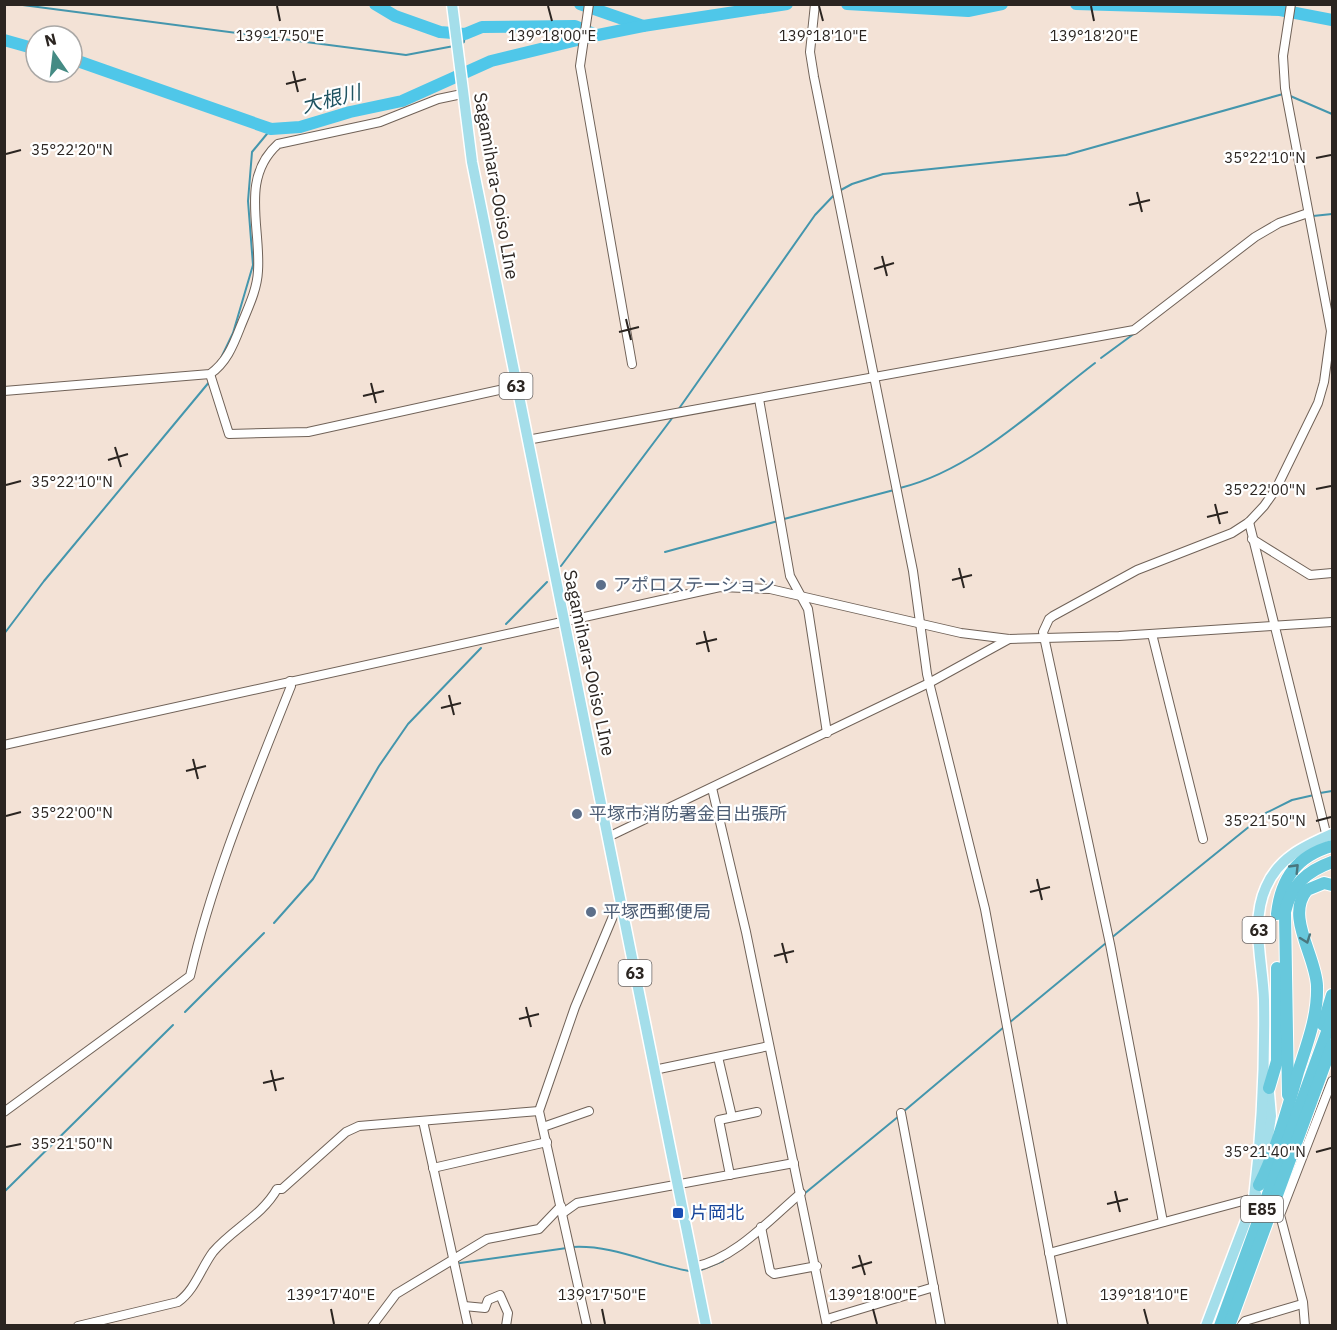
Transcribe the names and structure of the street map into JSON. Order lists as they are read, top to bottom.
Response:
{
  "streets": {
    "highway": ["E85"],
    "main road": ["Sagamihara-Ooiso LIne", "63"]
  },
  "water": ["大根川"],
  "places": {
    "other": ["アポロステーション", "平塚市消防署金目出張所", "平塚西郵便局"],
    "transit": ["片岡北"]
  },
  "north": "top",
  "coordinates": [
    "139°17'50\"E",
    "139°18'10\"E",
    "139°18'00\"E",
    "139°18'20\"E",
    "35°22'20\"N",
    "35°22'10\"N",
    "35°22'00\"N",
    "35°21'50\"N",
    "35°21'40\"N",
    "139°17'40\"E"
  ]
}
